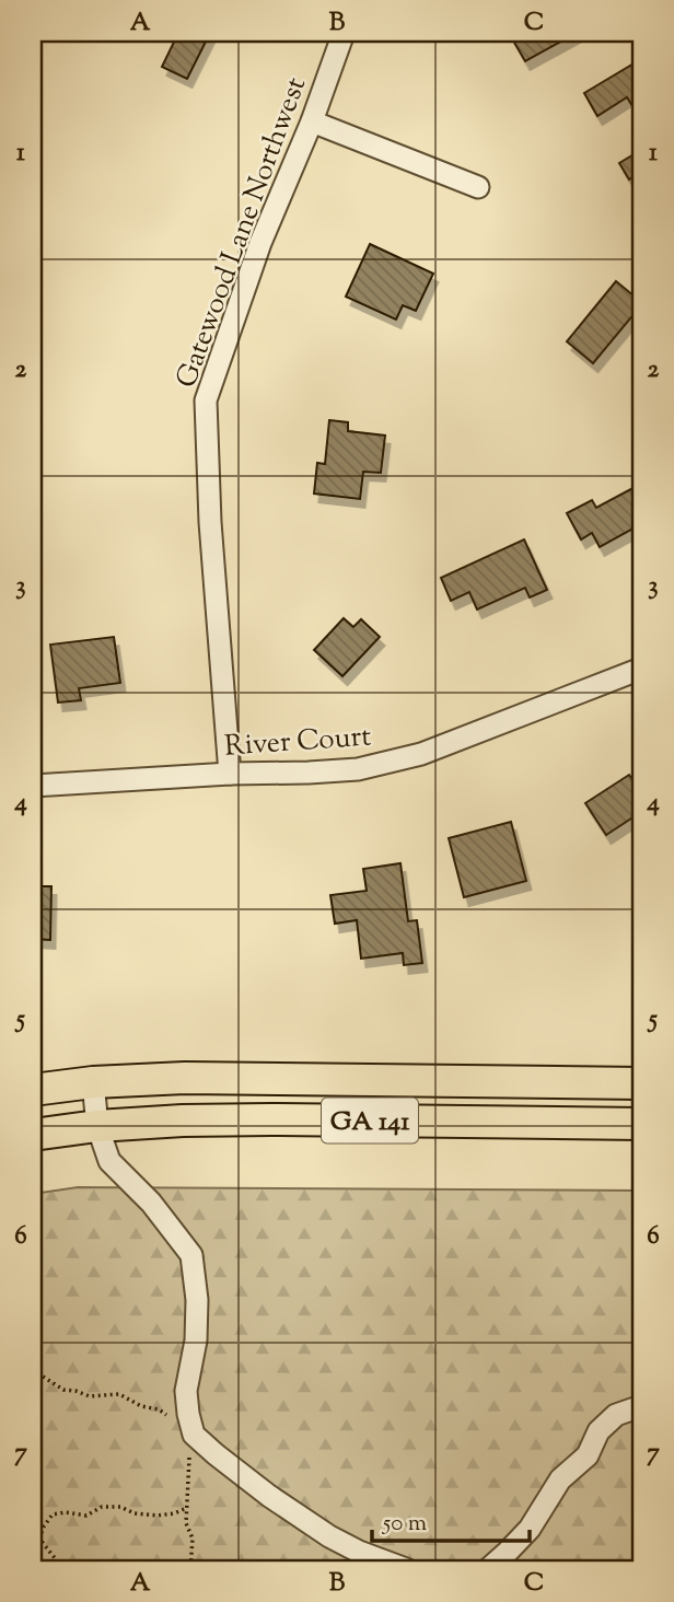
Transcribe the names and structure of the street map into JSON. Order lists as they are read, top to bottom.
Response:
{
  "streets": {
    "highway": ["GA 141"],
    "street": ["Gatewood Lane Northwest", "River Court"]
  },
  "crossings": [
    ["Gatewood Lane Northwest", "River Court"]
  ],
  "scale_bar": "50 m",
  "grid": {
    "columns": ["A", "B", "C"],
    "rows": [
      "1",
      "2",
      "3",
      "4",
      "5",
      "6",
      "7"
    ]
  }
}
